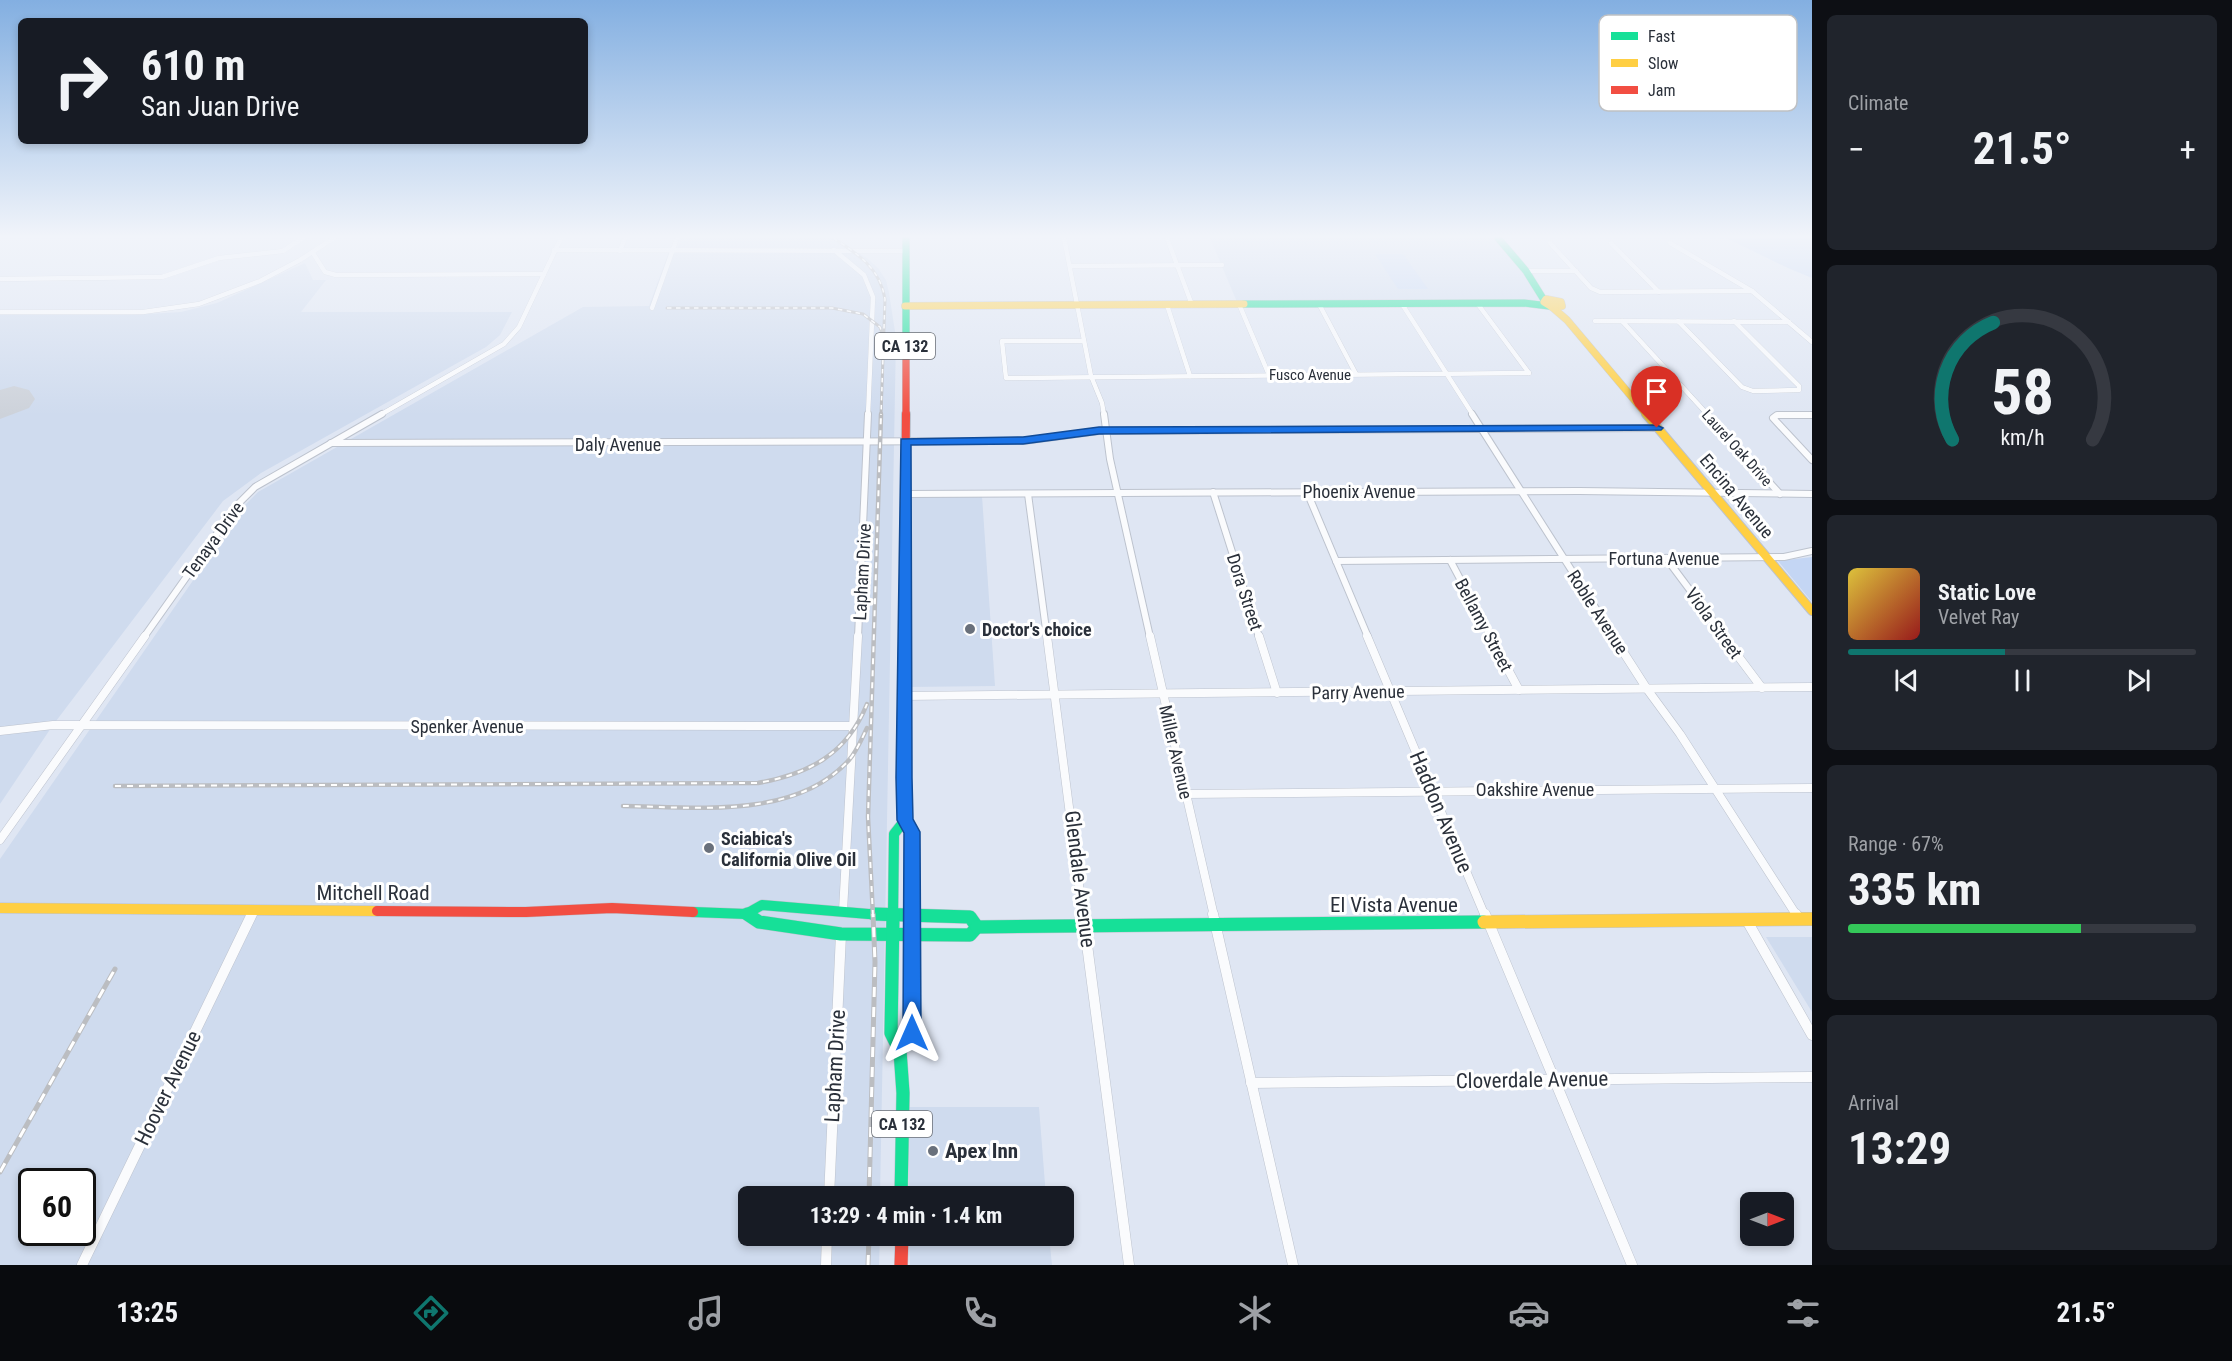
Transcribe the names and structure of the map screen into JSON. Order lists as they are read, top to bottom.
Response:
{
  "streets": {
    "main road": [
      "CA 132",
      "Encina Avenue",
      "Mitchell Road",
      "El Vista Avenue"
    ],
    "street": [
      "Fusco Avenue",
      "Daly Avenue",
      "Laurel Oak Drive",
      "Phoenix Avenue",
      "Tenaya Drive",
      "Fortuna Avenue",
      "Lapham Drive",
      "Dora Street",
      "Roble Avenue",
      "Viola Street",
      "Bellamy Street",
      "Parry Avenue",
      "Spenker Avenue",
      "Miller Avenue",
      "Oakshire Avenue",
      "Haddon Avenue",
      "Glendale Avenue",
      "Cloverdale Avenue",
      "Hoover Avenue"
    ]
  },
  "crossings": [
    ["CA 132", "Daly Avenue"],
    ["CA 132", "Phoenix Avenue"],
    ["CA 132", "Parry Avenue"],
    ["CA 132", "Mitchell Road"],
    ["CA 132", "El Vista Avenue"],
    ["Fusco Avenue", "Roble Avenue"],
    ["Fusco Avenue", "Miller Avenue"],
    ["Daly Avenue", "Encina Avenue"],
    ["Daly Avenue", "Tenaya Drive"],
    ["Daly Avenue", "Lapham Drive"],
    ["Daly Avenue", "Roble Avenue"],
    ["Daly Avenue", "Miller Avenue"],
    ["Laurel Oak Drive", "Phoenix Avenue"],
    ["Phoenix Avenue", "Encina Avenue"],
    ["Phoenix Avenue", "Dora Street"],
    ["Phoenix Avenue", "Roble Avenue"],
    ["Phoenix Avenue", "Miller Avenue"],
    ["Phoenix Avenue", "Haddon Avenue"],
    ["Phoenix Avenue", "Glendale Avenue"],
    ["Encina Avenue", "Fortuna Avenue"],
    ["Tenaya Drive", "Spenker Avenue"],
    ["Fortuna Avenue", "Roble Avenue"],
    ["Fortuna Avenue", "Viola Street"],
    ["Fortuna Avenue", "Bellamy Street"],
    ["Fortuna Avenue", "Haddon Avenue"],
    ["Lapham Drive", "Spenker Avenue"],
    ["Lapham Drive", "Mitchell Road"],
    ["Dora Street", "Parry Avenue"],
    ["Roble Avenue", "Parry Avenue"],
    ["Roble Avenue", "Oakshire Avenue"],
    ["Roble Avenue", "El Vista Avenue"],
    ["Viola Street", "Parry Avenue"],
    ["Bellamy Street", "Parry Avenue"],
    ["Parry Avenue", "Miller Avenue"],
    ["Parry Avenue", "Haddon Avenue"],
    ["Parry Avenue", "Glendale Avenue"],
    ["Miller Avenue", "Oakshire Avenue"],
    ["Miller Avenue", "El Vista Avenue"],
    ["Miller Avenue", "Cloverdale Avenue"],
    ["Oakshire Avenue", "Haddon Avenue"],
    ["Haddon Avenue", "El Vista Avenue"],
    ["Haddon Avenue", "Cloverdale Avenue"],
    ["Glendale Avenue", "El Vista Avenue"],
    ["Mitchell Road", "El Vista Avenue"],
    ["Mitchell Road", "Hoover Avenue"]
  ],
  "places": ["Doctor's choice", "Sciabica's California Olive Oil", "Apex Inn"],
  "legend": ["Fast", "Slow", "Jam"],
  "north": "right",
  "page": {
    "tile": [
      "Climate",
      ["Range · 67%", "335 km"],
      ["Arrival", "13:29"]
    ],
    "turn": ["610 m", "San Juan Drive"],
    "heat": ["−", "21.5°", "+"],
    "song": ["Static Love", "Velvet Ray"],
    "limit": "60",
    "trip": "13:29 · 4 min · 1.4 km",
    "tabs": ["13:25", "21.5°"],
    "gauge": ["58", "km/h"]
  }
}
